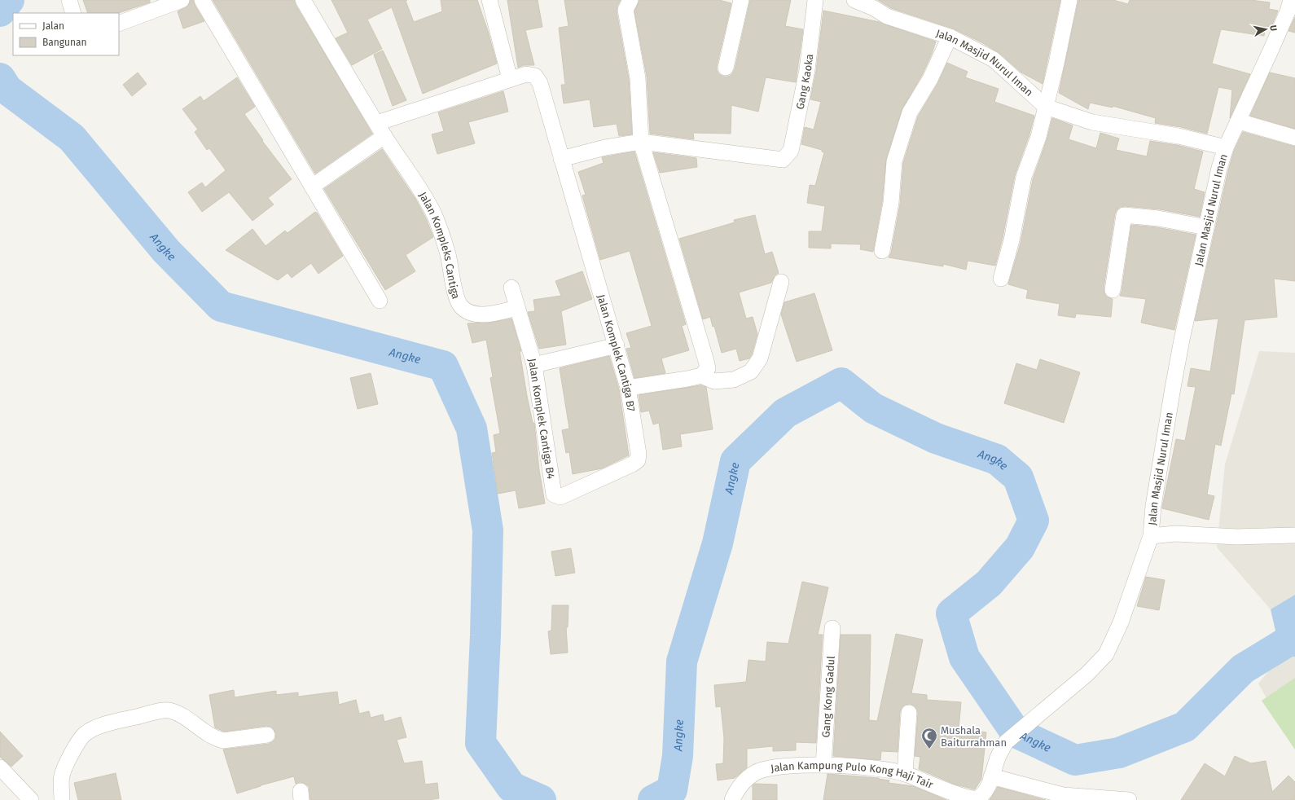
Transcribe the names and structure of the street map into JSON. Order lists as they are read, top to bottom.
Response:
{
  "streets": {
    "street": [
      "Jalan Masjid Nurul Iman",
      "Gang Kaoka",
      "Jalan Kompleks Cantiga",
      "Jalan Komplek Cantiga B7",
      "Jalan Komplek Cantiga B4",
      "Gang Kong Gadul",
      "Jalan Kampung Pulo Kong Haji Tair"
    ]
  },
  "crossings": [
    ["Jalan Masjid Nurul Iman", "Jalan Kampung Pulo Kong Haji Tair"],
    ["Jalan Kompleks Cantiga", "Jalan Komplek Cantiga B7"],
    ["Jalan Kompleks Cantiga", "Jalan Komplek Cantiga B4"],
    ["Jalan Komplek Cantiga B7", "Jalan Komplek Cantiga B4"],
    ["Gang Kong Gadul", "Jalan Kampung Pulo Kong Haji Tair"]
  ],
  "water": ["Angke"],
  "places": {
    "mosque": ["Mushala Baiturrahman"]
  },
  "legend": ["Jalan", "Bangunan"],
  "north": "right"
}
